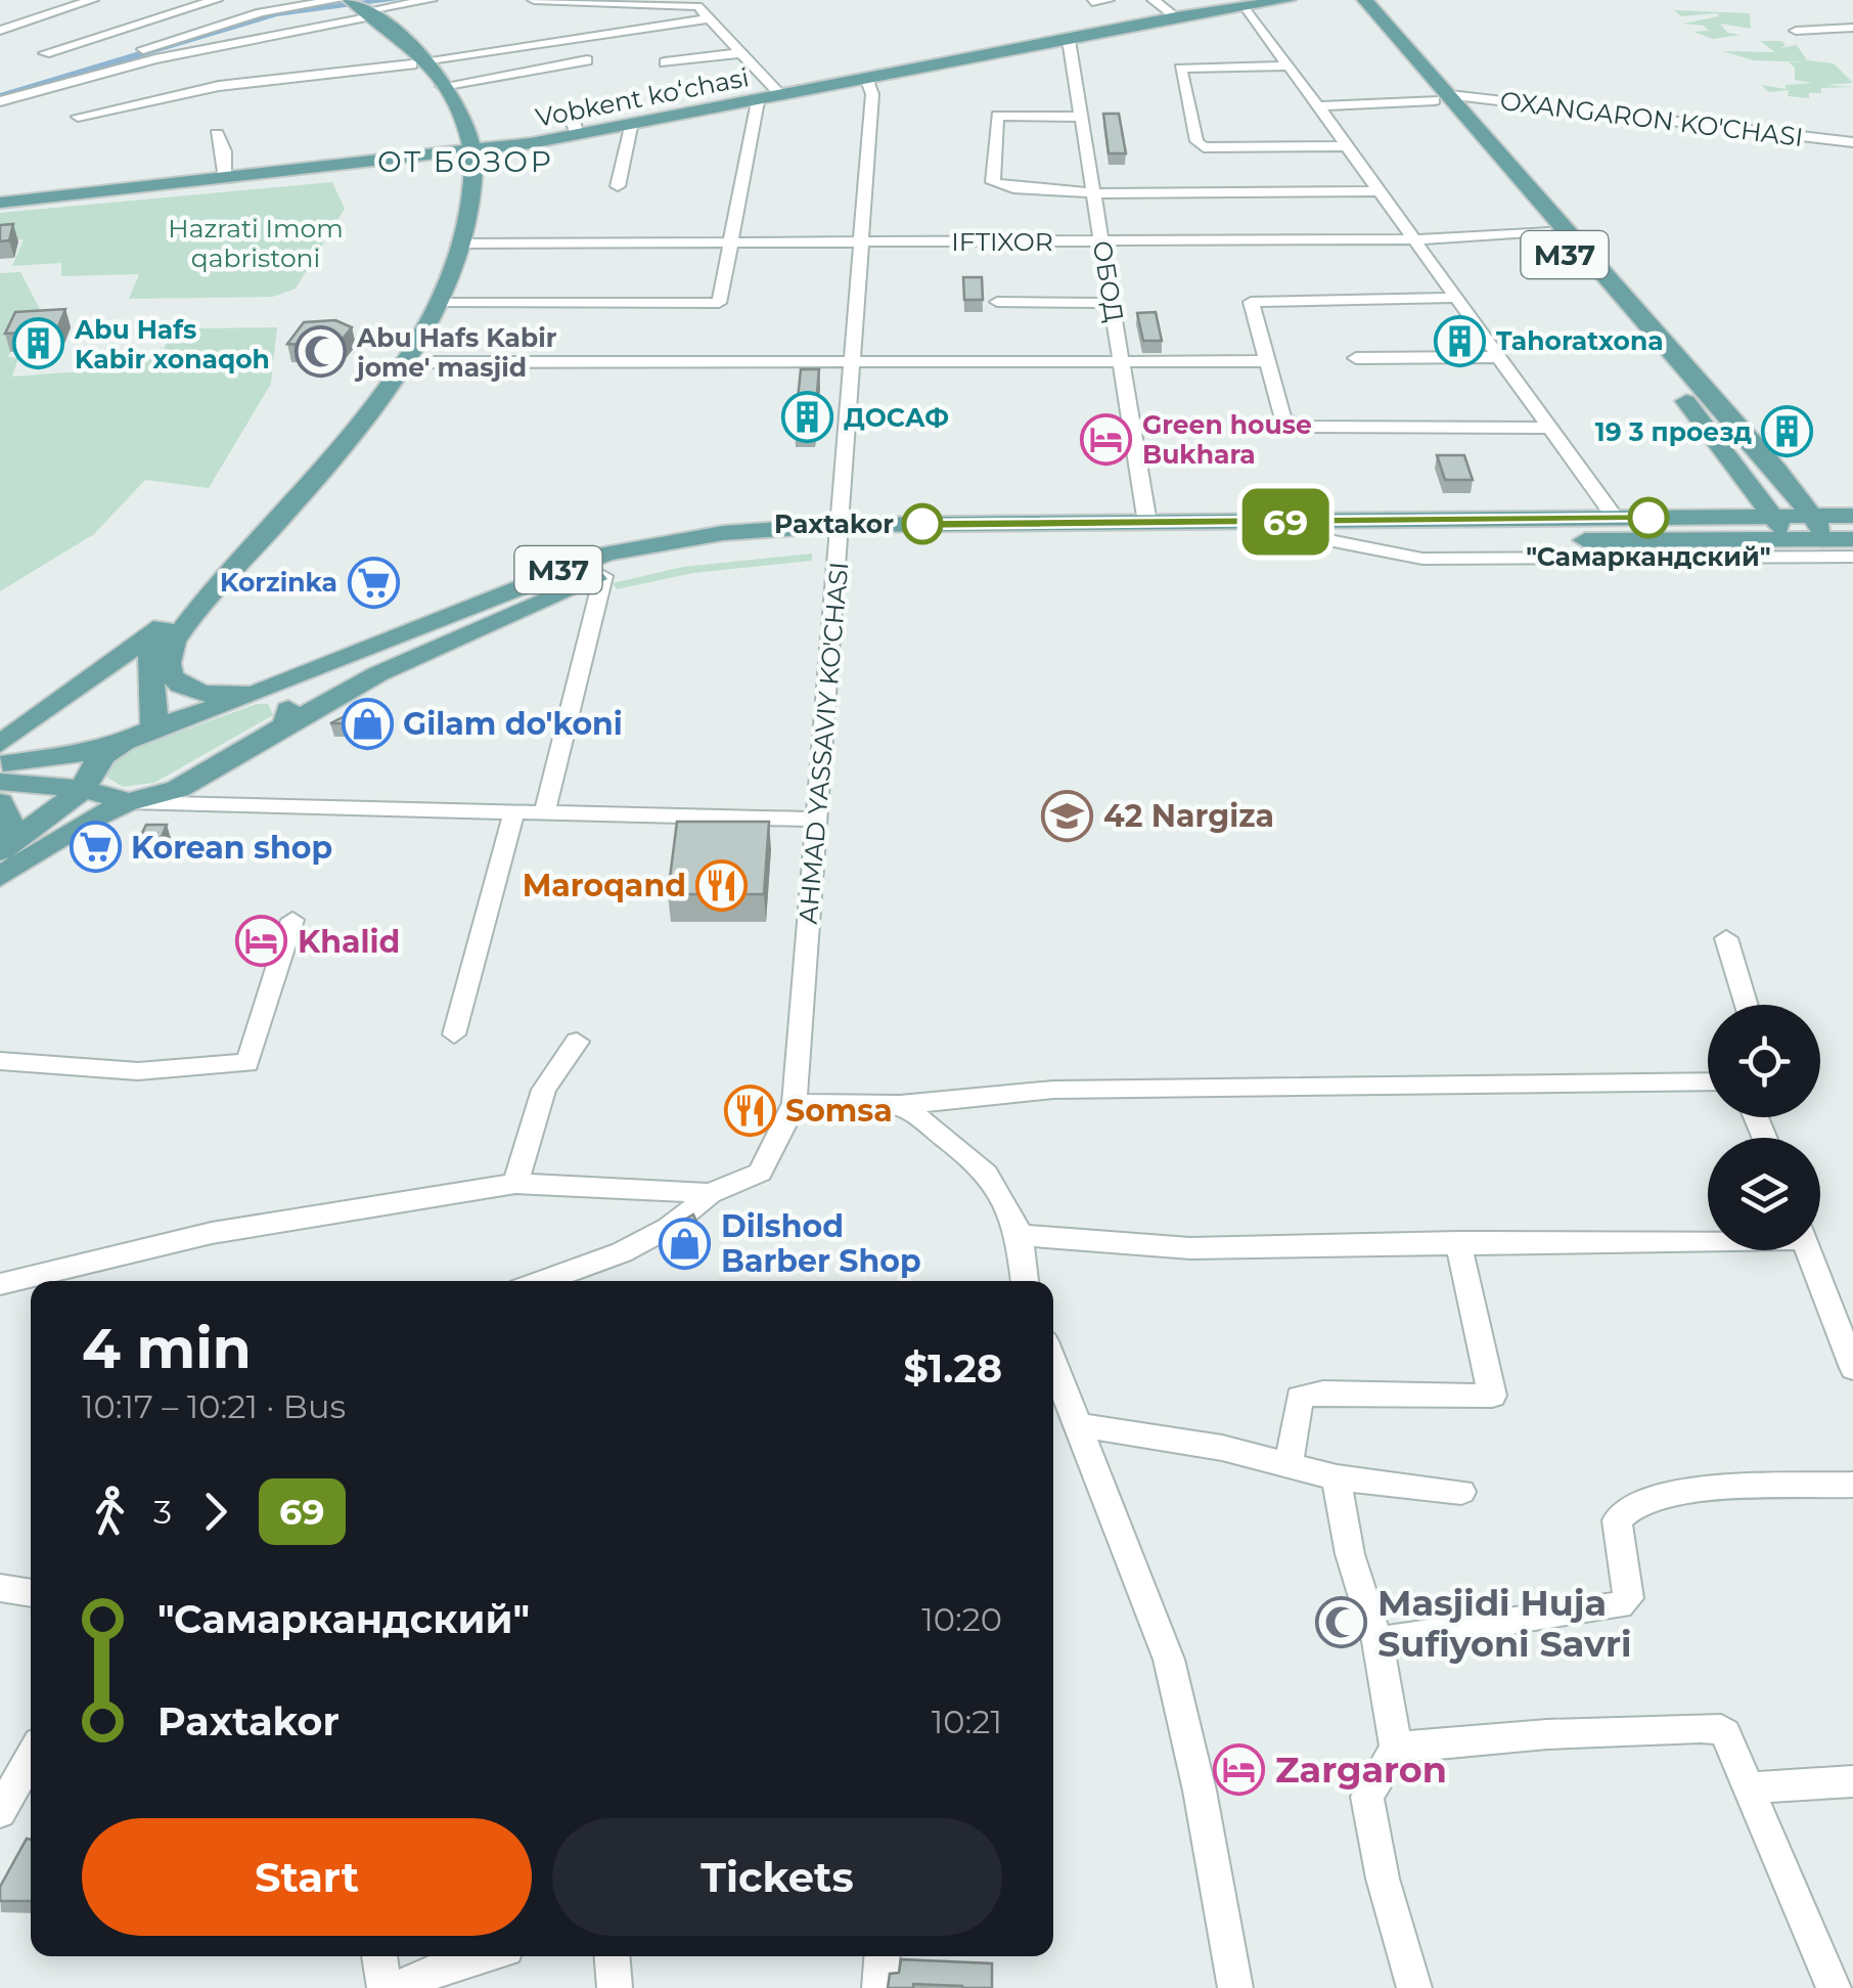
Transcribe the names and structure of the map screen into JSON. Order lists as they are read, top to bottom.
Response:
{
  "streets": {
    "main road": ["Vobkent koʻchasi", "M37"],
    "street": [
      "OXANGARON KO'CHASI",
      "IFTIXOR",
      "ОБОД",
      "AHMAD YASSAVIY KO'CHASI"
    ]
  },
  "crossings": [
    ["Vobkent koʻchasi", "ОБОД"],
    ["Vobkent koʻchasi", "AHMAD YASSAVIY KO'CHASI"],
    ["OXANGARON KO'CHASI", "M37"],
    ["IFTIXOR", "M37"],
    ["IFTIXOR", "ОБОД"],
    ["IFTIXOR", "AHMAD YASSAVIY KO'CHASI"],
    ["M37", "ОБОД"],
    ["M37", "AHMAD YASSAVIY KO'CHASI"]
  ],
  "districts": ["ОТ БОЗОР"],
  "parks": ["Hazrati Imom qabristoni"],
  "places": {
    "building": [
      "Tahoratxona",
      "Abu Hafs Kabir xonaqoh",
      "ДОСАФ",
      "19 3 проезд"
    ],
    "mosque": ["Abu Hafs Kabir jome' masjid", "Masjidi Huja Sufiyoni Savri"],
    "hotel": ["Green house Bukhara", "Khalid", "Zargaron"],
    "other": ["\"Самаркандский\"", "Paxtakor"],
    "supermarket": ["Korzinka", "Korean shop"],
    "shop": ["Gilam do'koni", "Dilshod Barber Shop"],
    "school or university": ["42 Nargiza"],
    "restaurant": ["Maroqand", "Somsa"]
  },
  "lines": ["bus line 69"],
  "page": {
    "on_map": "69",
    "heading": ["4 min", "10:17 – 10:21 · Bus", "$1.28"],
    "legs": ["3", "69"],
    "list": [
      {
        "name": "\"Самаркандский\"",
        "value": "10:20"
      },
      {
        "name": "Paxtakor",
        "value": "10:21"
      }
    ],
    "buttons": ["Start", "Tickets"]
  }
}
